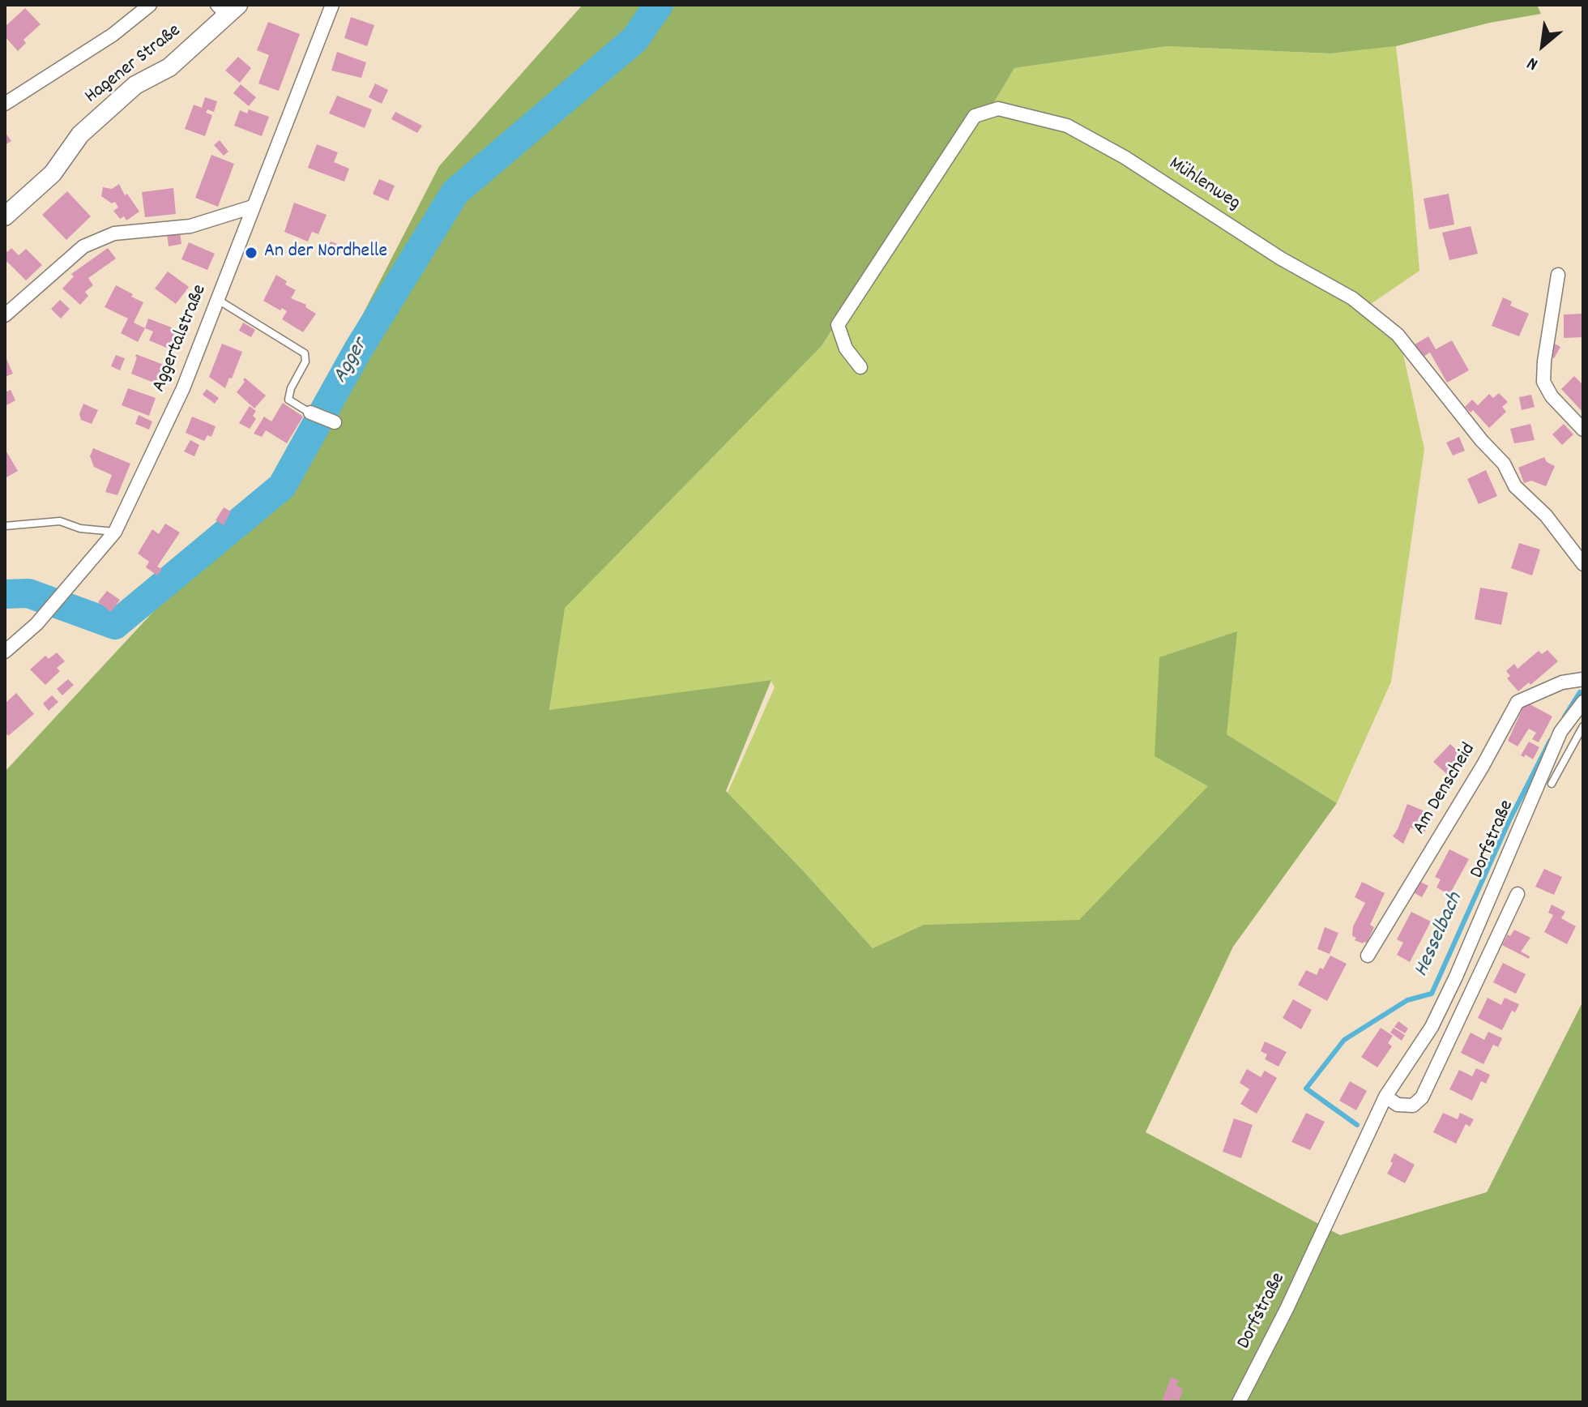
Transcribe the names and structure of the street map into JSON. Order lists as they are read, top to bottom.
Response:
{
  "streets": {
    "main road": ["Hagener Straße"],
    "street": [
      "Mühlenweg",
      "Aggertalstraße",
      "Am Denscheid",
      "Dorfstraße"
    ]
  },
  "water": ["Agger", "Hesselbach"],
  "places": ["An der Nordhelle"],
  "north": "bottom left"
}
